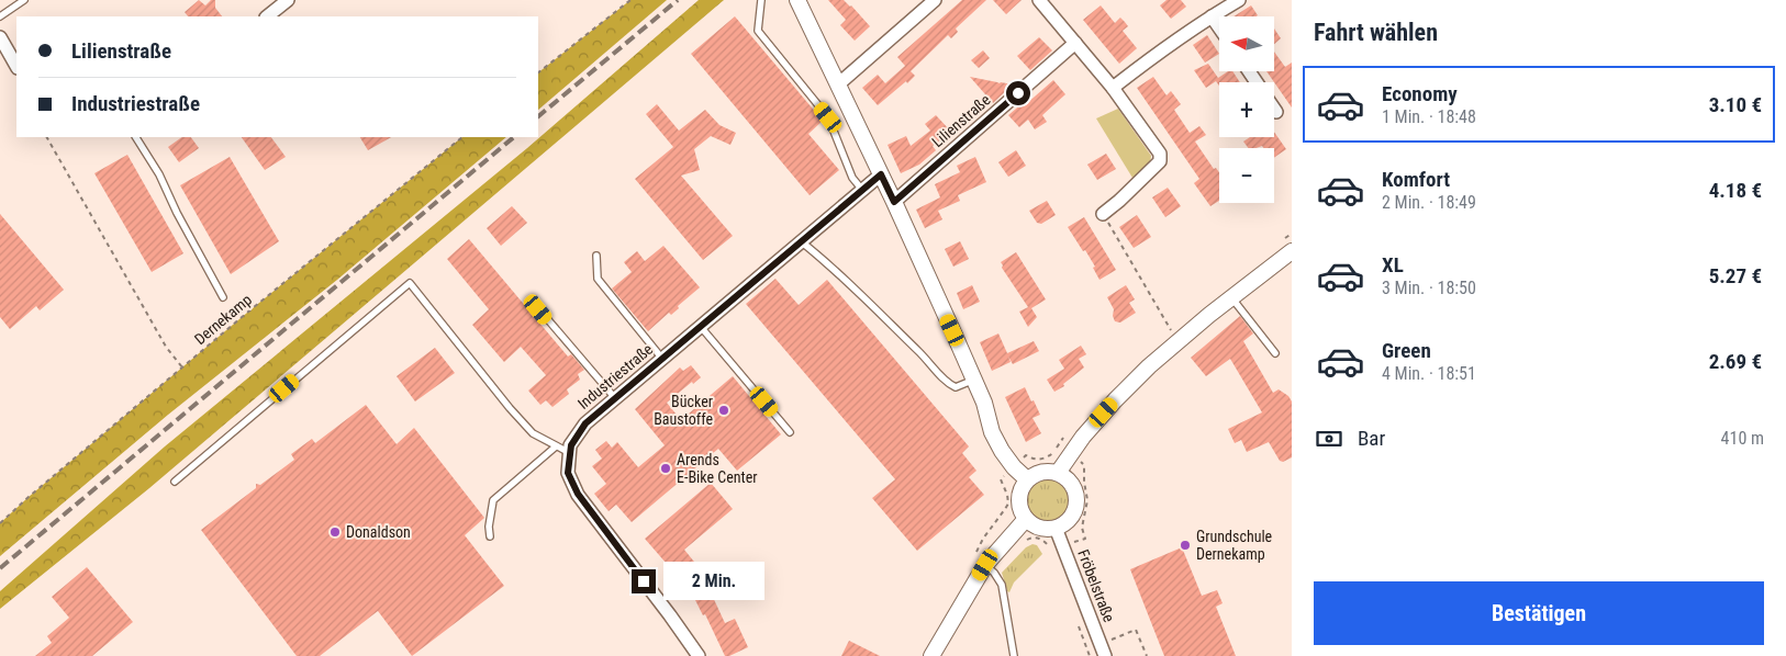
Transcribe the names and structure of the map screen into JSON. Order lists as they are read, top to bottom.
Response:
{
  "streets": {
    "street": ["Lilienstraße", "Industriestraße", "Fröbelstraße"],
    "path": ["Dernekamp"]
  },
  "places": [
    "Bücker Baustoffe",
    "Arends E-Bike Center",
    "Donaldson",
    "Grundschule Dernekamp"
  ],
  "north": "left",
  "page": {
    "heading": "Fahrt wählen",
    "map_buttons": ["+", "−"],
    "banner": ["Lilienstraße", "Industriestraße"],
    "list": [
      {
        "name": "Economy",
        "note": "1 Min. · 18:48",
        "value": "3.10 €"
      },
      {
        "name": "Komfort",
        "note": "2 Min. · 18:49",
        "value": "4.18 €"
      },
      {
        "name": "XL",
        "note": "3 Min. · 18:50",
        "value": "5.27 €"
      },
      {
        "name": "Green",
        "note": "4 Min. · 18:51",
        "value": "2.69 €"
      }
    ],
    "pay": ["Bar", "410 m"],
    "bubble": "2 Min.",
    "buttons": "Bestätigen"
  }
}
